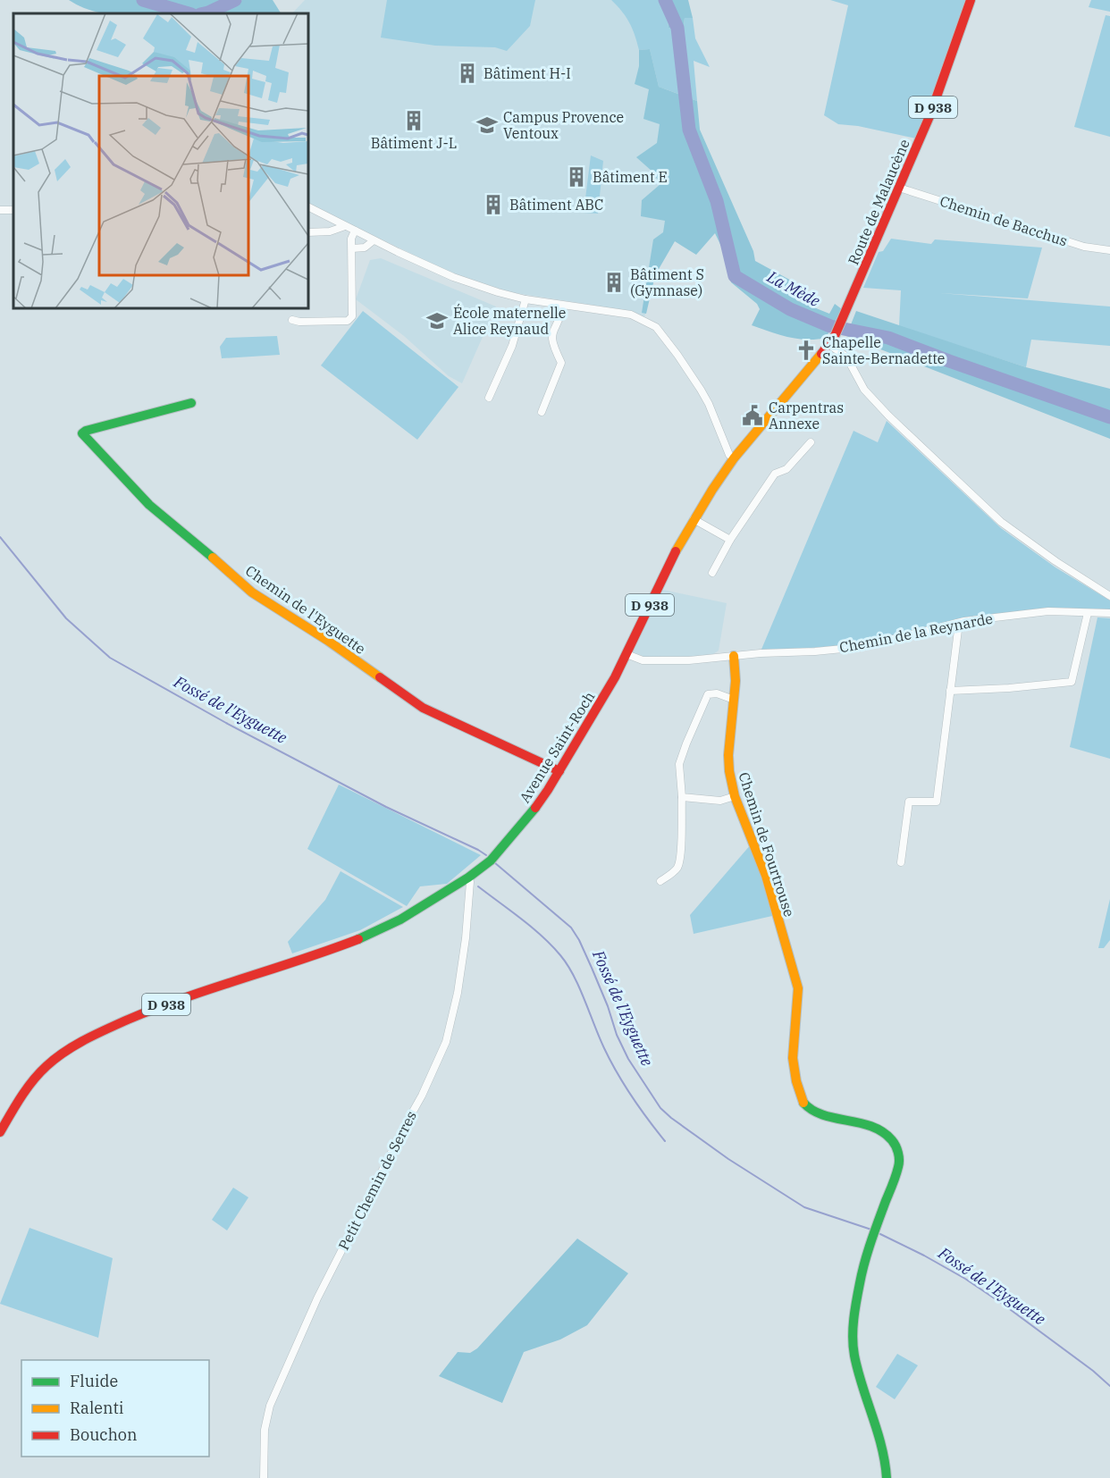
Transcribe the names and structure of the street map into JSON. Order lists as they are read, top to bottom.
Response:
{
  "streets": {
    "street": [
      "D 938",
      "Route de Malaucène",
      "Chemin de Bacchus",
      "Chemin de l'Eyguette",
      "Chemin de la Reynarde",
      "Avenue Saint-Roch",
      "Chemin de Fourtrouse",
      "Petit Chemin de Serres"
    ]
  },
  "crossings": [
    ["Route de Malaucène", "Chemin de Bacchus"],
    ["Route de Malaucène", "Avenue Saint-Roch"],
    ["Chemin de l'Eyguette", "Avenue Saint-Roch"],
    ["Chemin de la Reynarde", "Avenue Saint-Roch"],
    ["Chemin de la Reynarde", "Chemin de Fourtrouse"],
    ["Avenue Saint-Roch", "Petit Chemin de Serres"]
  ],
  "water": ["La Mède", "Fossé de l'Eyguette"],
  "places": {
    "building": [
      "Bâtiment H-I",
      "Bâtiment J-L",
      "Bâtiment E",
      "Bâtiment ABC",
      "Bâtiment S (Gymnase)"
    ],
    "school or university": ["Campus Provence Ventoux", "École maternelle Alice Reynaud"],
    "church": ["Chapelle Sainte-Bernadette"],
    "public building": ["Carpentras Annexe"]
  },
  "legend": ["Fluide", "Ralenti", "Bouchon"]
}
